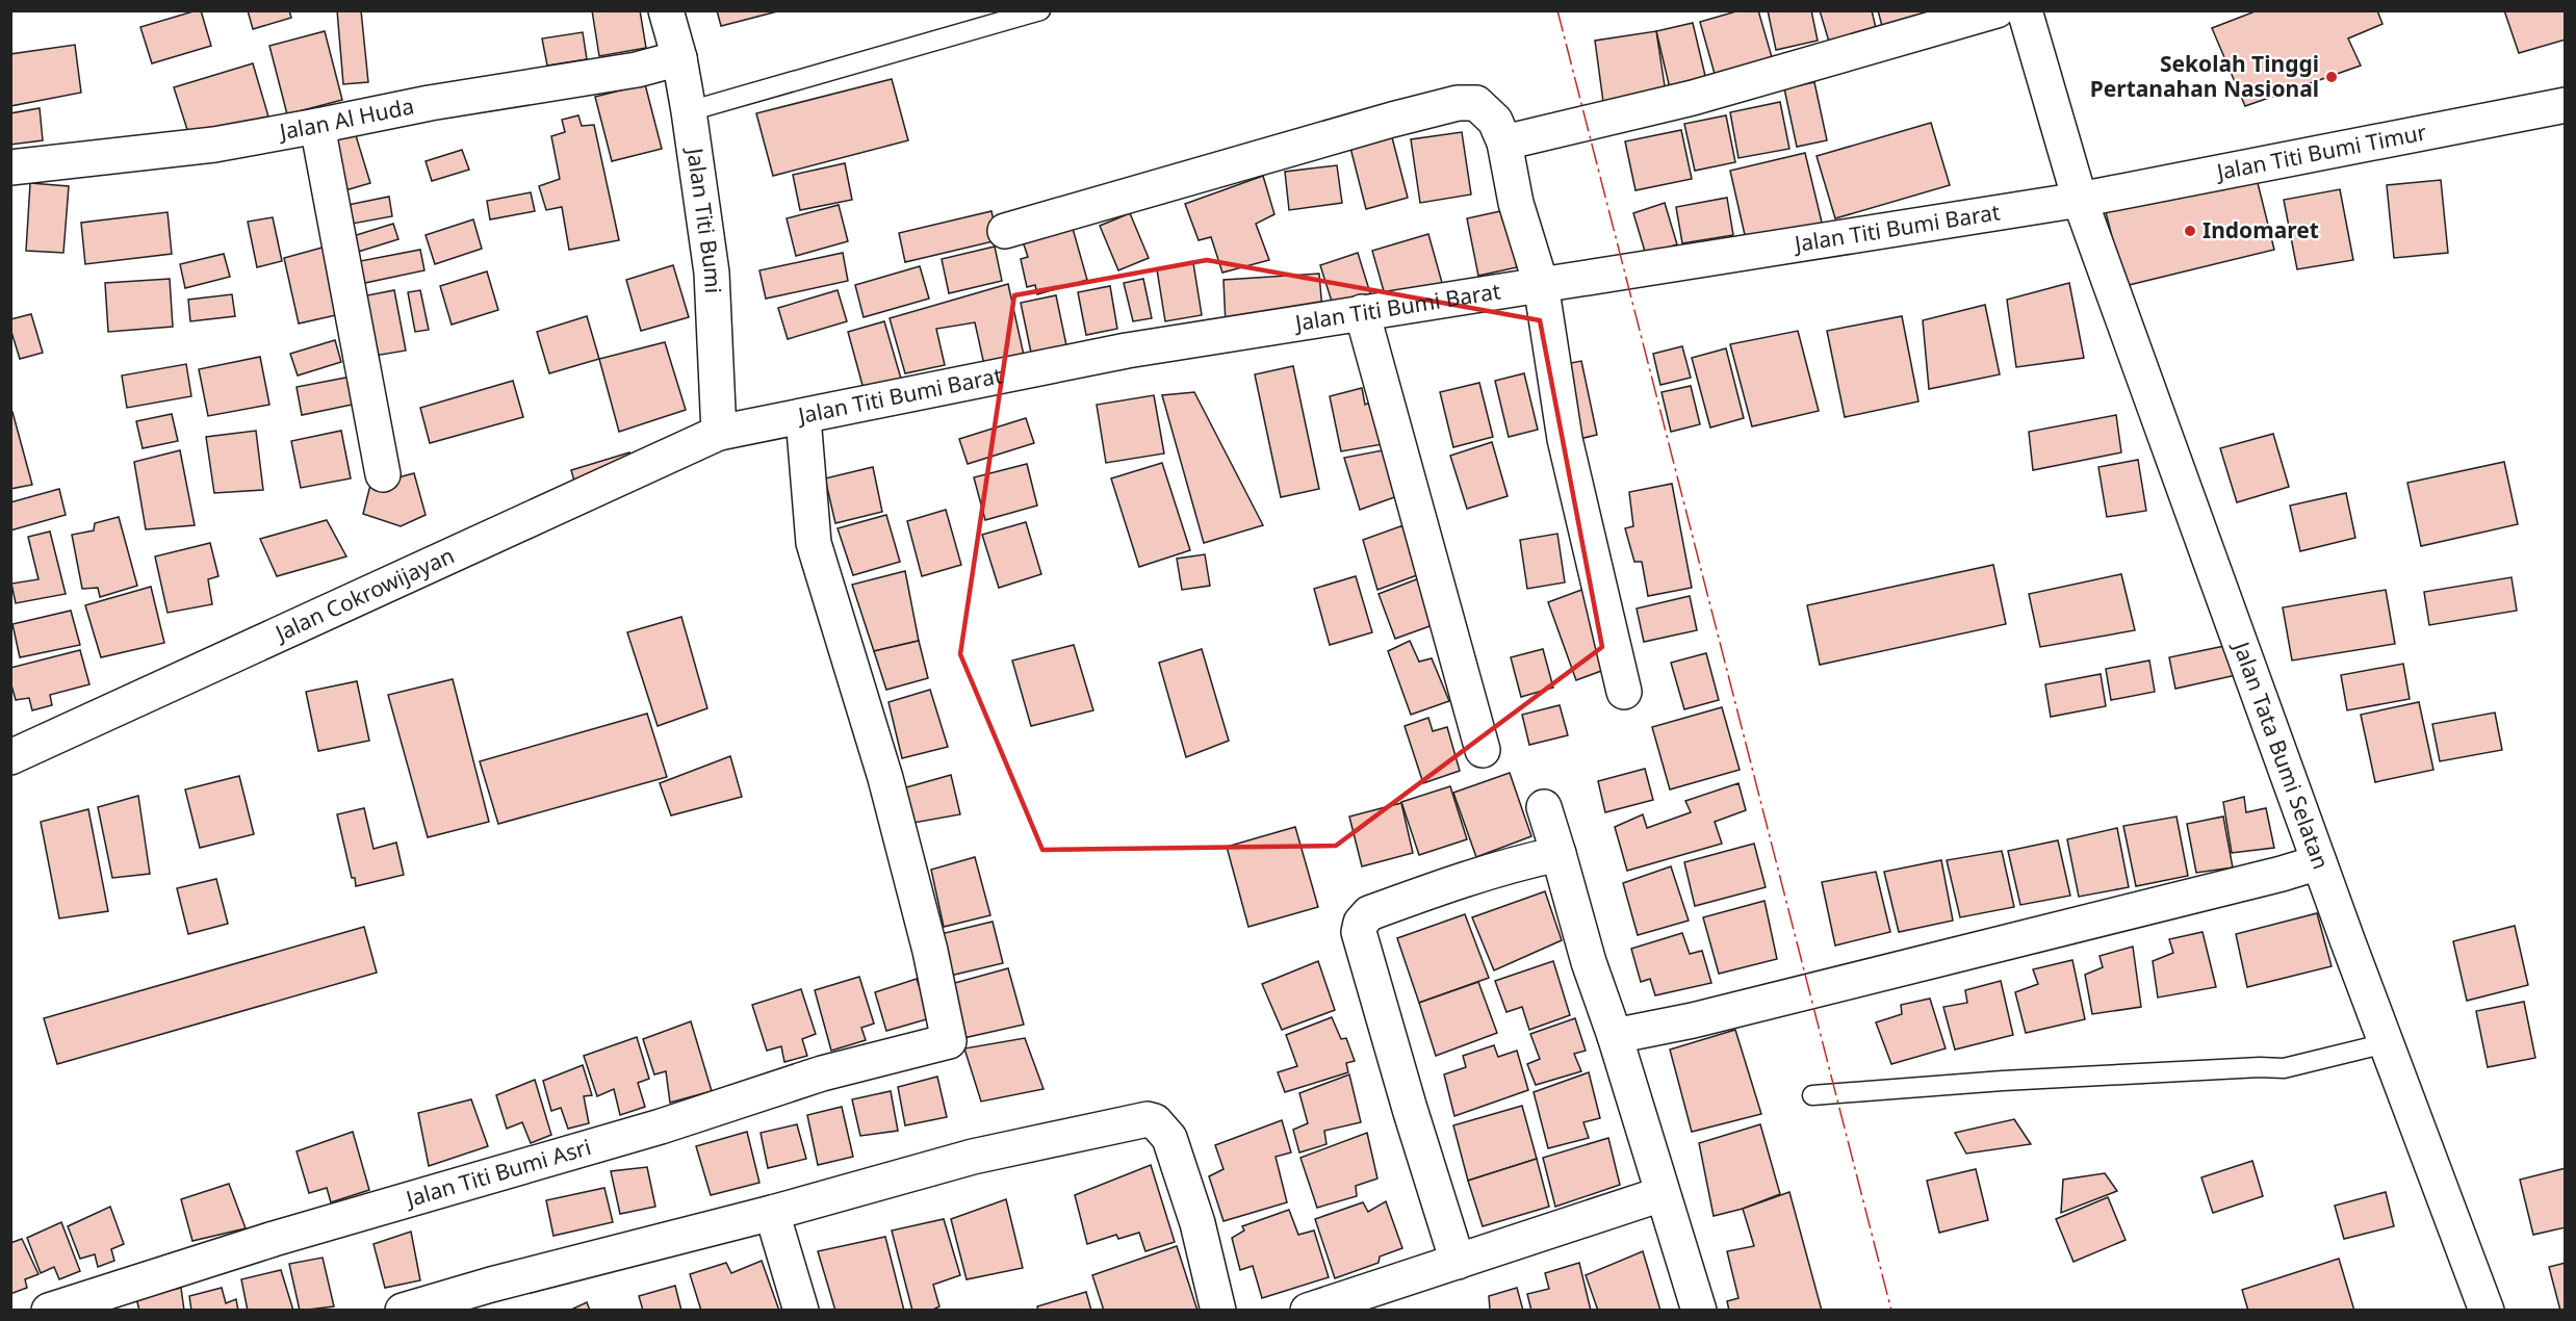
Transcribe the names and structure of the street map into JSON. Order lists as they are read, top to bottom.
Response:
{
  "streets": {
    "street": [
      "Jalan Al Huda",
      "Jalan Titi Bumi Timur",
      "Jalan Titi Bumi",
      "Jalan Titi Bumi Barat",
      "Jalan Cokrowijayan",
      "Jalan Tata Bumi Selatan",
      "Jalan Titi Bumi Asri"
    ]
  },
  "crossings": [
    ["Jalan Al Huda", "Jalan Titi Bumi"],
    ["Jalan Titi Bumi Timur", "Jalan Titi Bumi Barat"],
    ["Jalan Titi Bumi Timur", "Jalan Tata Bumi Selatan"],
    ["Jalan Titi Bumi", "Jalan Titi Bumi Barat"],
    ["Jalan Titi Bumi", "Jalan Cokrowijayan"],
    ["Jalan Titi Bumi Barat", "Jalan Cokrowijayan"],
    ["Jalan Titi Bumi Barat", "Jalan Tata Bumi Selatan"],
    ["Jalan Titi Bumi Barat", "Jalan Titi Bumi Asri"]
  ],
  "places": ["Sekolah Tinggi Pertanahan Nasional", "Indomaret"]
}
